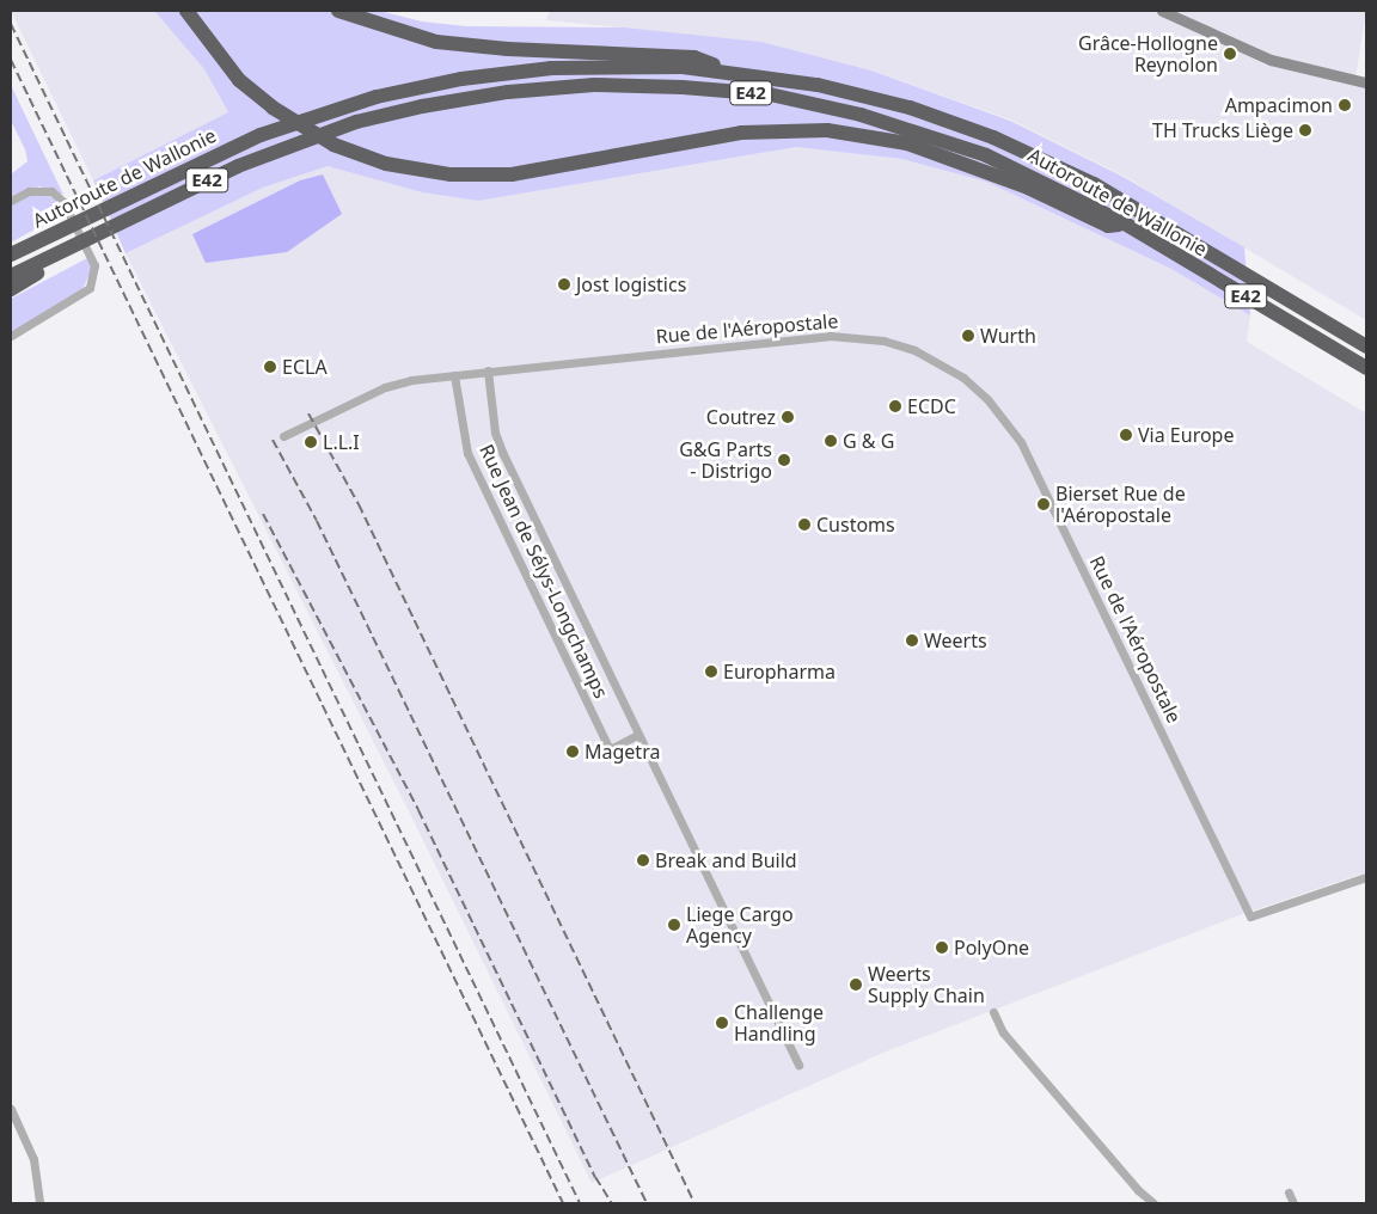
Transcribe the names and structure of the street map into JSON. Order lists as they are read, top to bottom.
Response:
{
  "streets": {
    "highway": ["E42", "Autoroute de Wallonie"],
    "street": ["Rue de l'Aéropostale", "Rue Jean de Sélys-Longchamps"]
  },
  "crossings": [
    ["Rue de l'Aéropostale", "Rue Jean de Sélys-Longchamps"]
  ],
  "places": [
    "Grâce-Hollogne Reynolon",
    "Ampacimon",
    "TH Trucks Liège",
    "Jost logistics",
    "Wurth",
    "ECLA",
    "ECDC",
    "Coutrez",
    "Via Europe",
    "G & G",
    "L.L.I",
    "G&G Parts - Distrigo",
    "Bierset Rue de l'Aéropostale",
    "Customs",
    "Weerts",
    "Europharma",
    "Magetra",
    "Break and Build",
    "Liege Cargo Agency",
    "PolyOne",
    "Weerts Supply Chain",
    "Challenge Handling"
  ]
}
